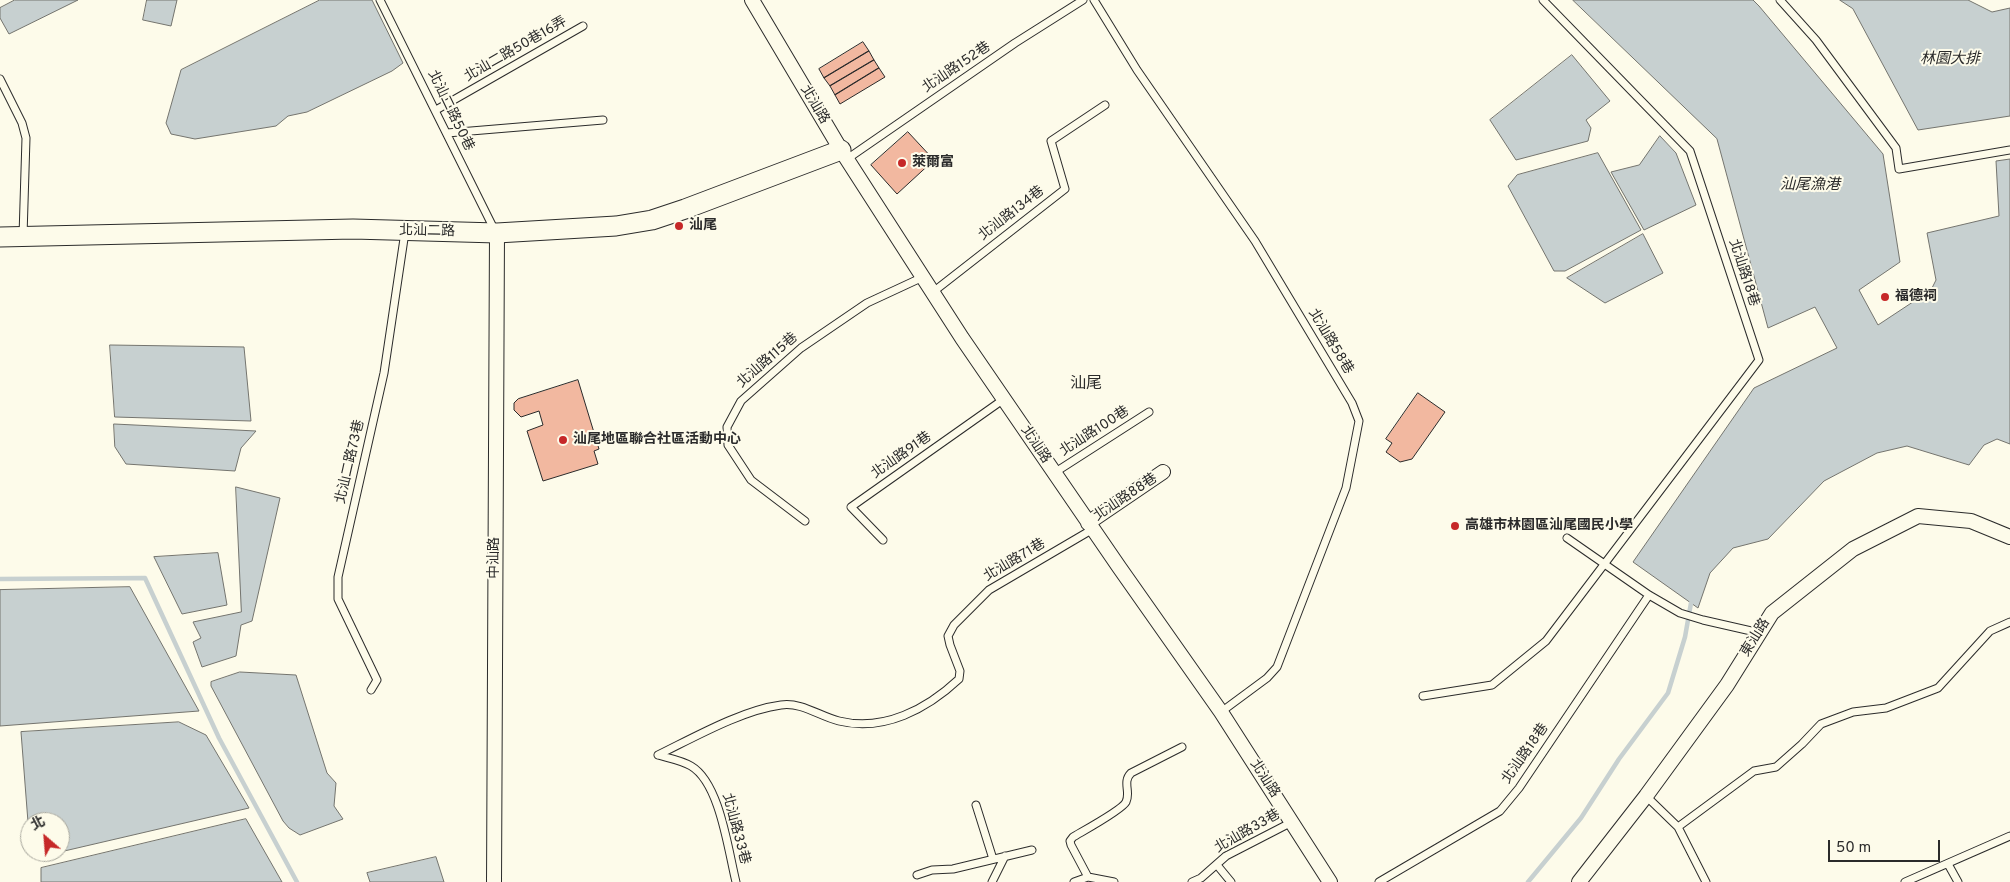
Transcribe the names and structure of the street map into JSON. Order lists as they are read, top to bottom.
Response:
{
  "streets": {
    "street": [
      "北汕路",
      "北汕二路",
      "北汕路88巷",
      "中汕路",
      "東汕路"
    ],
    "lane": [
      "北汕二路50巷16弄",
      "北汕路152巷",
      "北汕二路50巷",
      "北汕路134巷",
      "北汕路18巷",
      "北汕路58巷",
      "北汕路115巷",
      "北汕路100巷",
      "北汕路91巷",
      "北汕二路73巷",
      "北汕路71巷",
      "北汕路33巷"
    ]
  },
  "crossings": [
    ["北汕二路50巷16弄", "北汕二路50巷"],
    ["北汕路152巷", "北汕路"],
    ["北汕路152巷", "北汕二路"],
    ["北汕路", "北汕路134巷"],
    ["北汕路", "北汕二路"],
    ["北汕路", "北汕路58巷"],
    ["北汕路", "北汕路115巷"],
    ["北汕路", "北汕路100巷"],
    ["北汕路", "北汕路91巷"],
    ["北汕路", "北汕路88巷"],
    ["北汕路", "北汕路71巷"],
    ["北汕路", "北汕路33巷"],
    ["北汕二路50巷", "北汕二路"],
    ["北汕二路50巷", "中汕路"],
    ["北汕二路", "北汕二路73巷"],
    ["北汕二路", "中汕路"],
    ["北汕路88巷", "北汕路71巷"],
    ["北汕路71巷", "北汕路33巷"]
  ],
  "districts": ["汕尾"],
  "water": ["林園大排", "汕尾漁港"],
  "places": [
    "萊爾富",
    "汕尾",
    "福德祠",
    "汕尾地區聯合社區活動中心",
    "高雄市林園區汕尾國民小學"
  ],
  "scale_bar": "50 m",
  "north": "top left"
}
